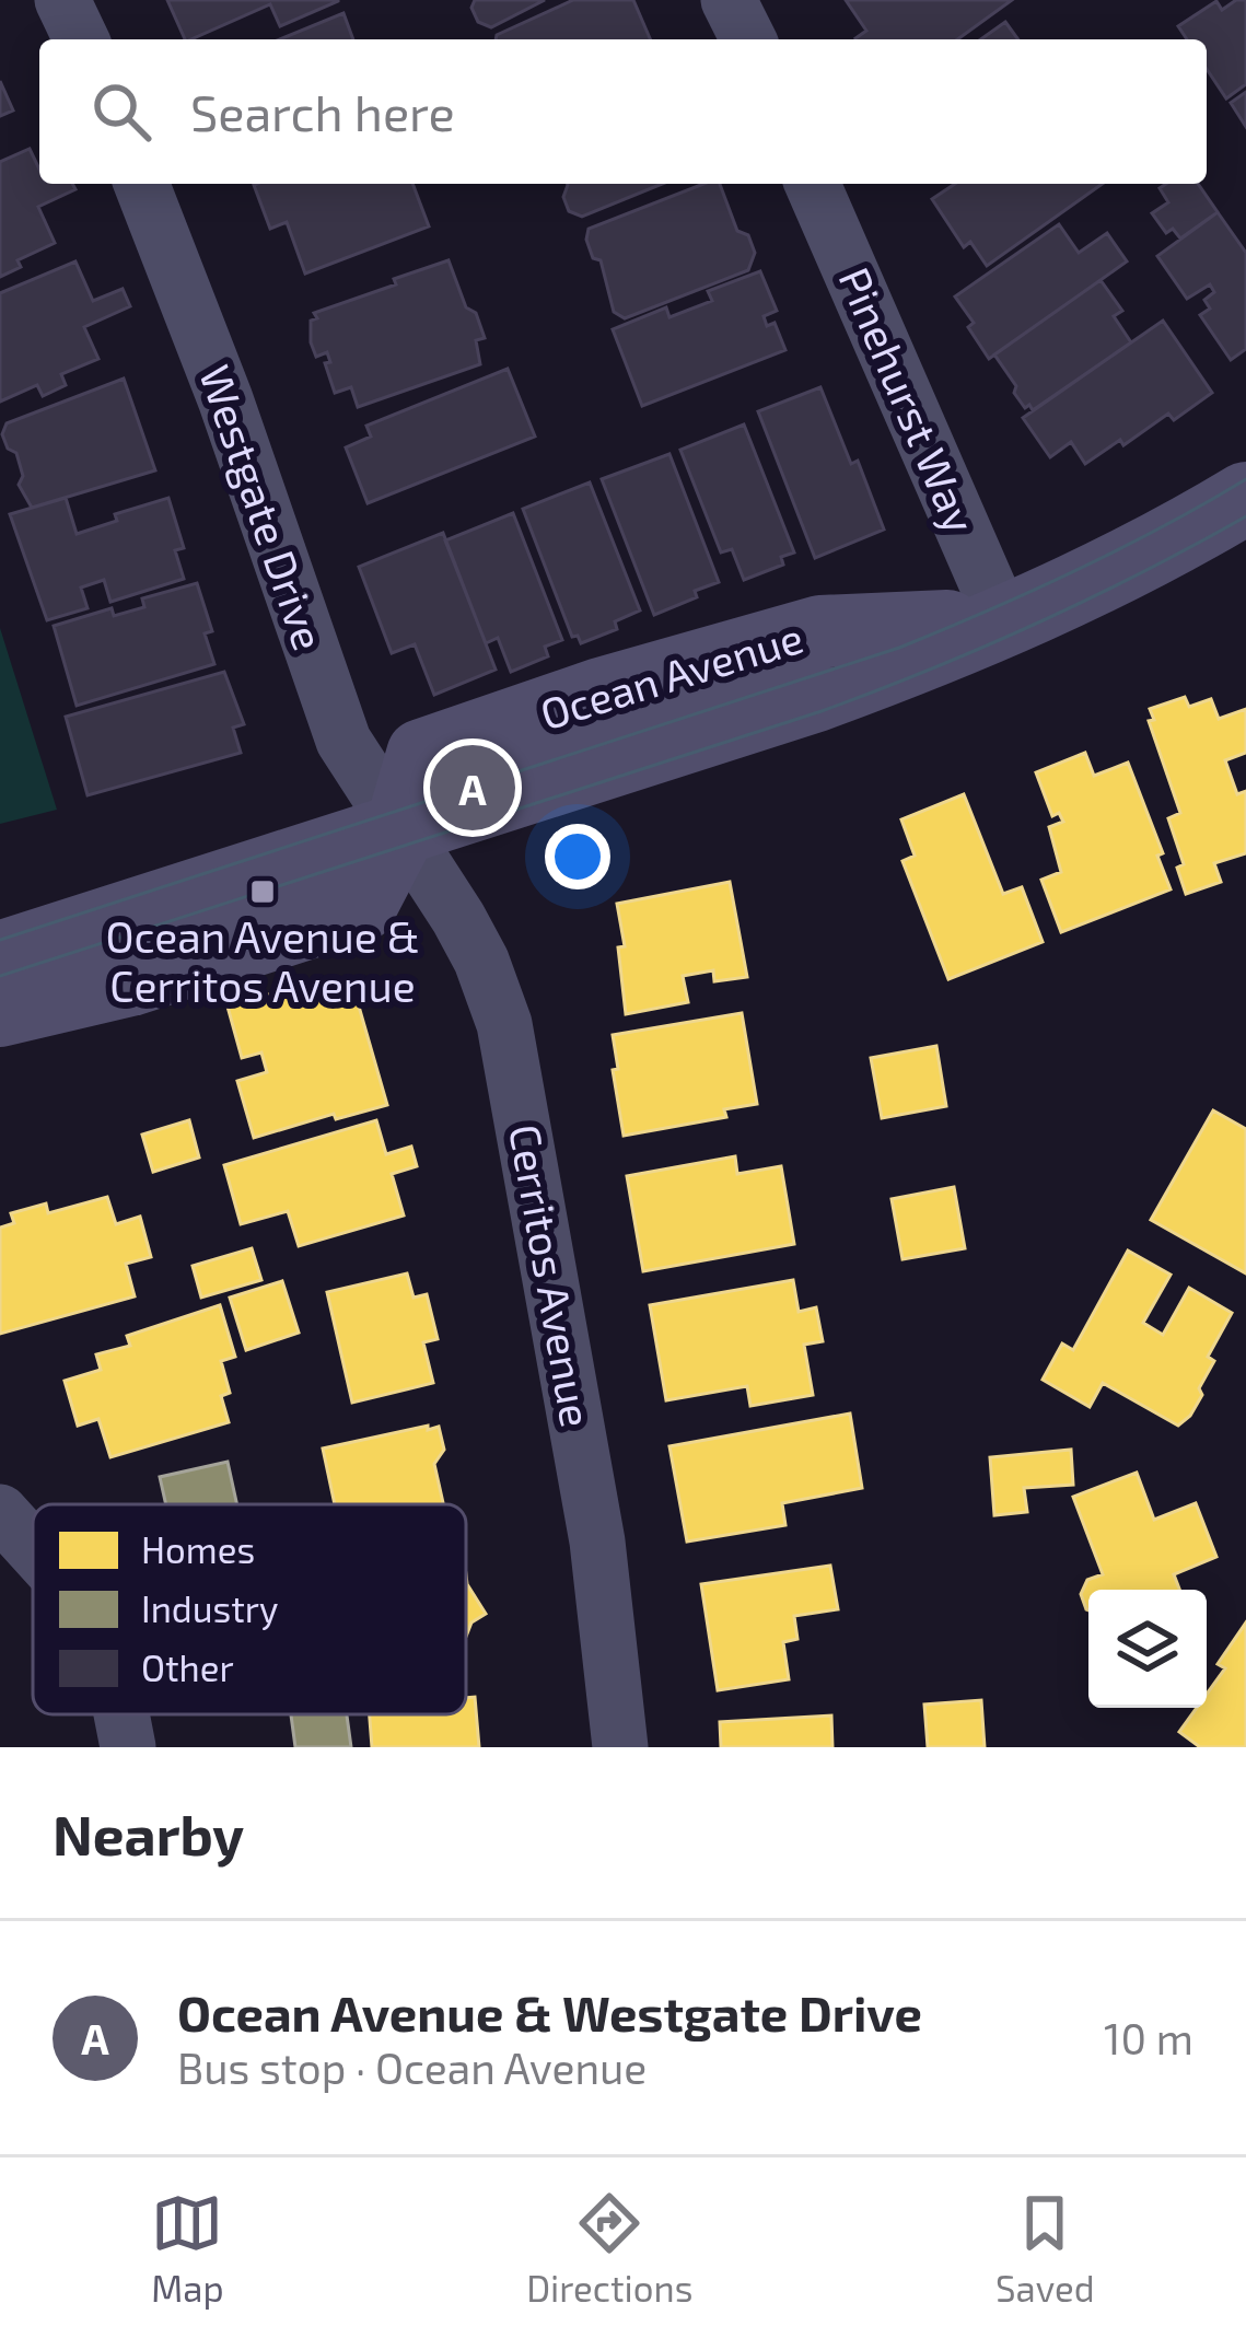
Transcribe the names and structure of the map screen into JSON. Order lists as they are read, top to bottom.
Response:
{
  "streets": {
    "main road": ["Ocean Avenue"],
    "street": ["Pinehurst Way", "Westgate Drive", "Cerritos Avenue"]
  },
  "crossings": [
    ["Pinehurst Way", "Ocean Avenue"],
    ["Westgate Drive", "Ocean Avenue"],
    ["Westgate Drive", "Cerritos Avenue"],
    ["Ocean Avenue", "Cerritos Avenue"]
  ],
  "places": {
    "transit": ["Ocean Avenue & Cerritos Avenue"]
  },
  "legend": ["Homes", "Industry", "Other"],
  "page": {
    "search": "Search here",
    "pins": "A",
    "heading": "Nearby",
    "list": [
      {
        "mark": "A",
        "name": "Ocean Avenue & Westgate Drive",
        "note": "Bus stop · Ocean Avenue",
        "value": "10 m"
      }
    ],
    "nav": ["Map", "Directions", "Saved"]
  }
}
